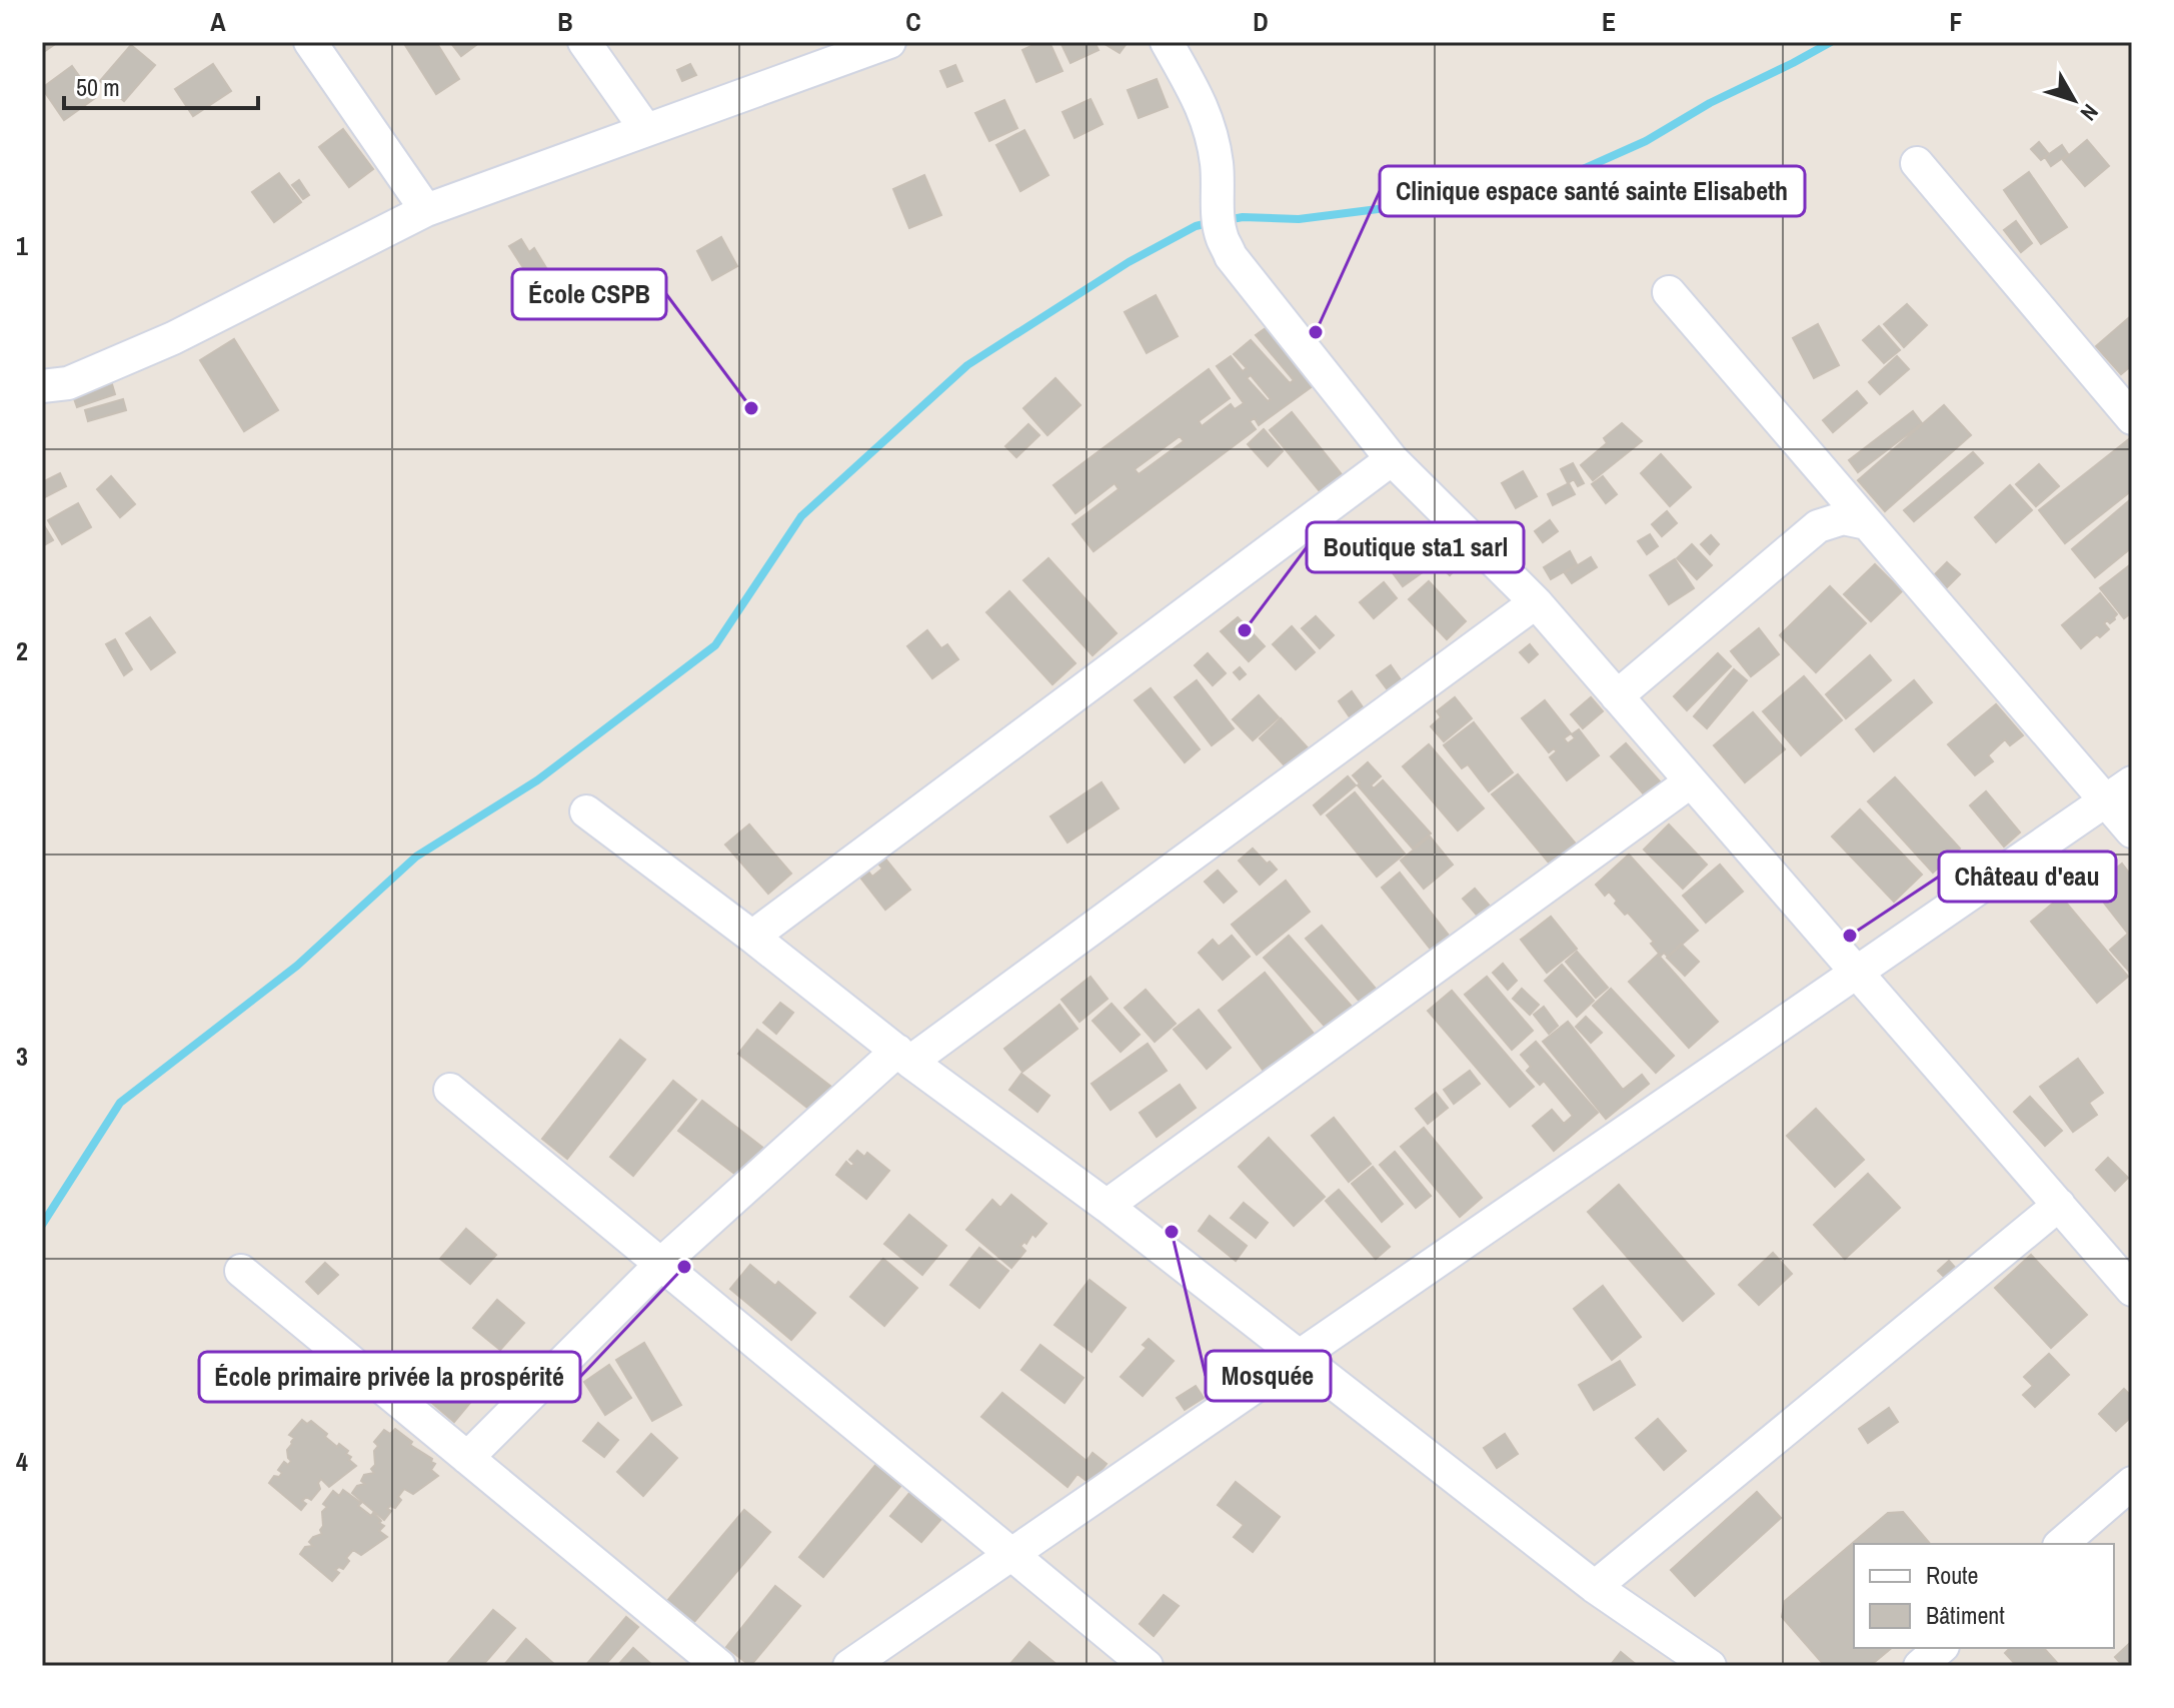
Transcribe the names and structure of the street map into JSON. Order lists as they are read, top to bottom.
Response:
{
  "places": [
    "Clinique espace santé sainte Elisabeth",
    "École CSPB",
    "Boutique sta1 sarl",
    "Château d'eau",
    "Mosquée",
    "École primaire privée la prospérité"
  ],
  "legend": ["Route", "Bâtiment"],
  "scale_bar": "50 m",
  "north": "bottom right",
  "grid": {
    "columns": [
      "A",
      "B",
      "C",
      "D",
      "E",
      "F"
    ],
    "rows": [
      "1",
      "2",
      "3",
      "4"
    ]
  }
}
